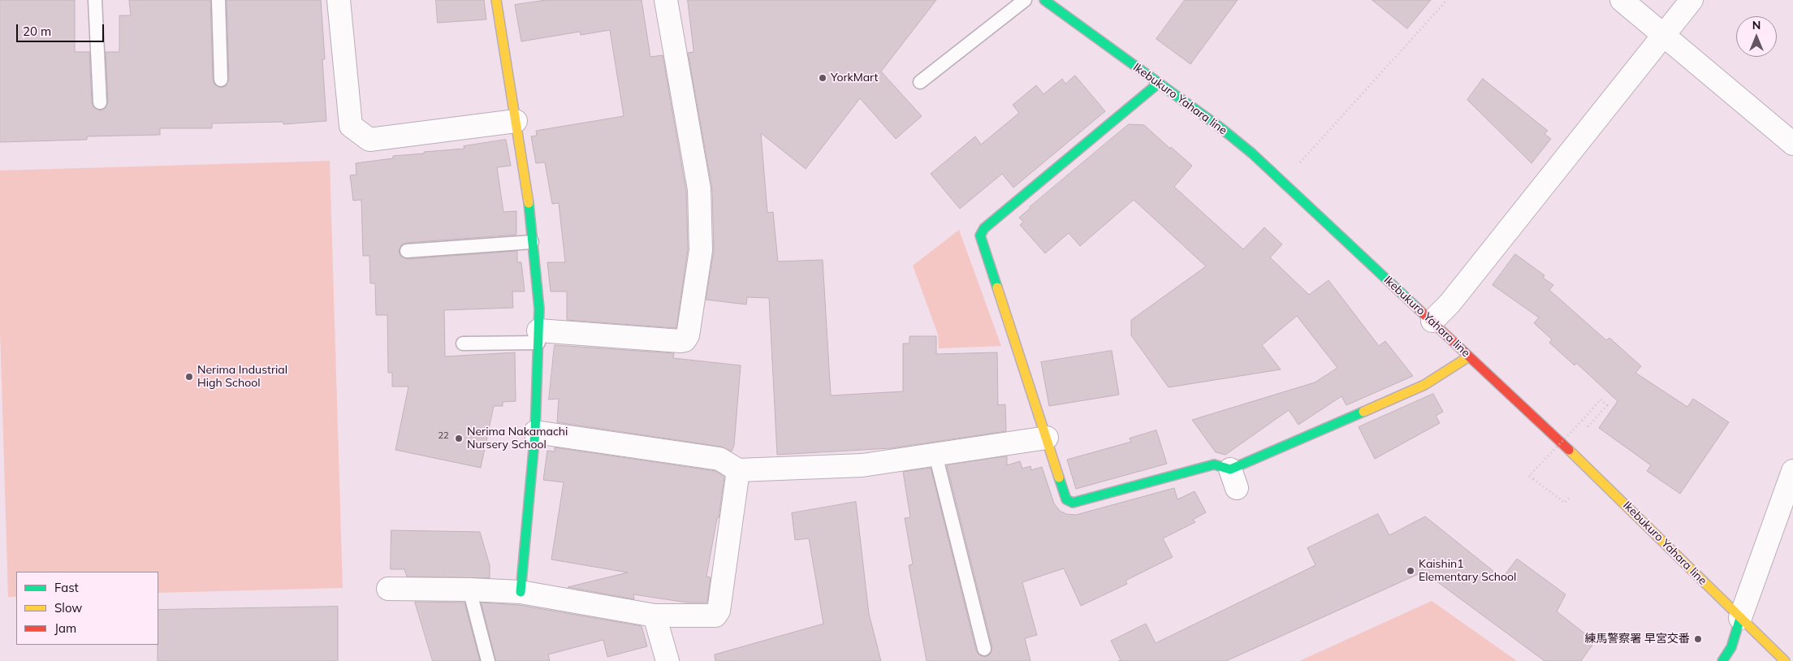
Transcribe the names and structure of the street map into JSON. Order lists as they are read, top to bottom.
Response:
{
  "streets": {
    "street": ["Ikebukuro Yahara line"]
  },
  "places": [
    "YorkMart",
    "Nerima Industrial High School",
    "Nerima Nakamachi Nursery School",
    "Kaishin1 Elementary School",
    "練馬警察署 早宮交番"
  ],
  "house_numbers": ["22"],
  "legend": ["Fast", "Slow", "Jam"],
  "scale_bar": "20 m",
  "north": "top"
}
